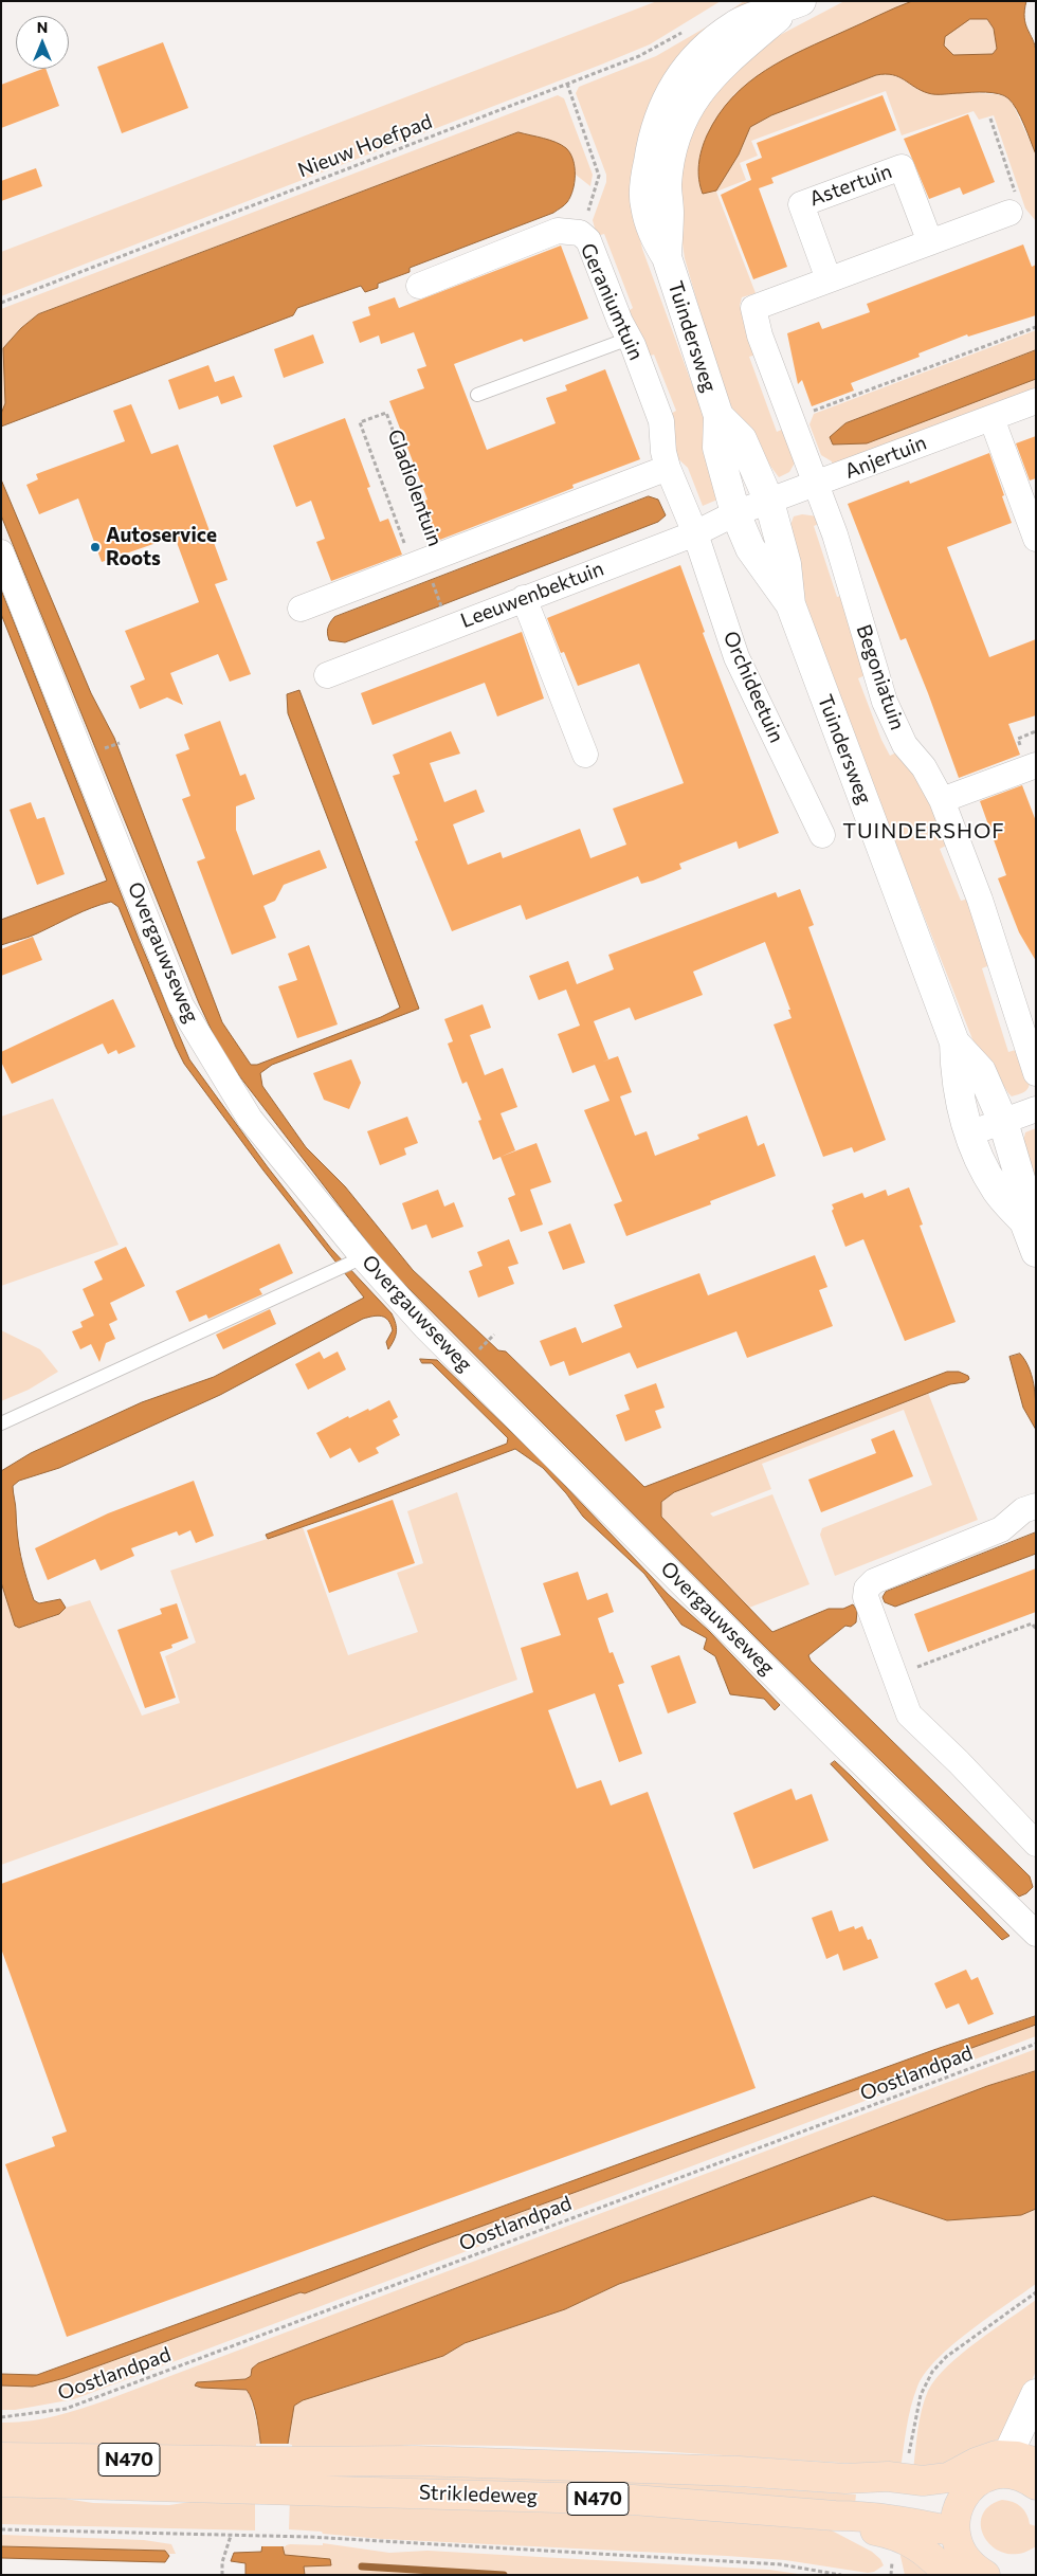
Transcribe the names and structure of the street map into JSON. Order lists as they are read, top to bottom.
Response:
{
  "streets": {
    "main road": ["Tuindersweg", "N470", "Strikledeweg"],
    "street": [
      "Astertuin",
      "Geraniumtuin",
      "Anjertuin",
      "Gladiolentuin",
      "Leeuwenbektuin",
      "Begoniatuin",
      "Orchideetuin",
      "Overgauwseweg"
    ],
    "path": ["Nieuw Hoefpad", "Oostlandpad"]
  },
  "crossings": [
    ["Astertuin", "Begoniatuin"],
    ["Geraniumtuin", "Gladiolentuin"],
    ["Geraniumtuin", "Leeuwenbektuin"],
    ["Geraniumtuin", "Orchideetuin"],
    ["Tuindersweg", "Anjertuin"],
    ["Tuindersweg", "Leeuwenbektuin"],
    ["Anjertuin", "Leeuwenbektuin"],
    ["Anjertuin", "Begoniatuin"],
    ["Leeuwenbektuin", "Orchideetuin"],
    ["N470", "Strikledeweg"]
  ],
  "districts": ["TUINDERSHOF"],
  "places": ["Autoservice Roots"],
  "north": "top"
}
